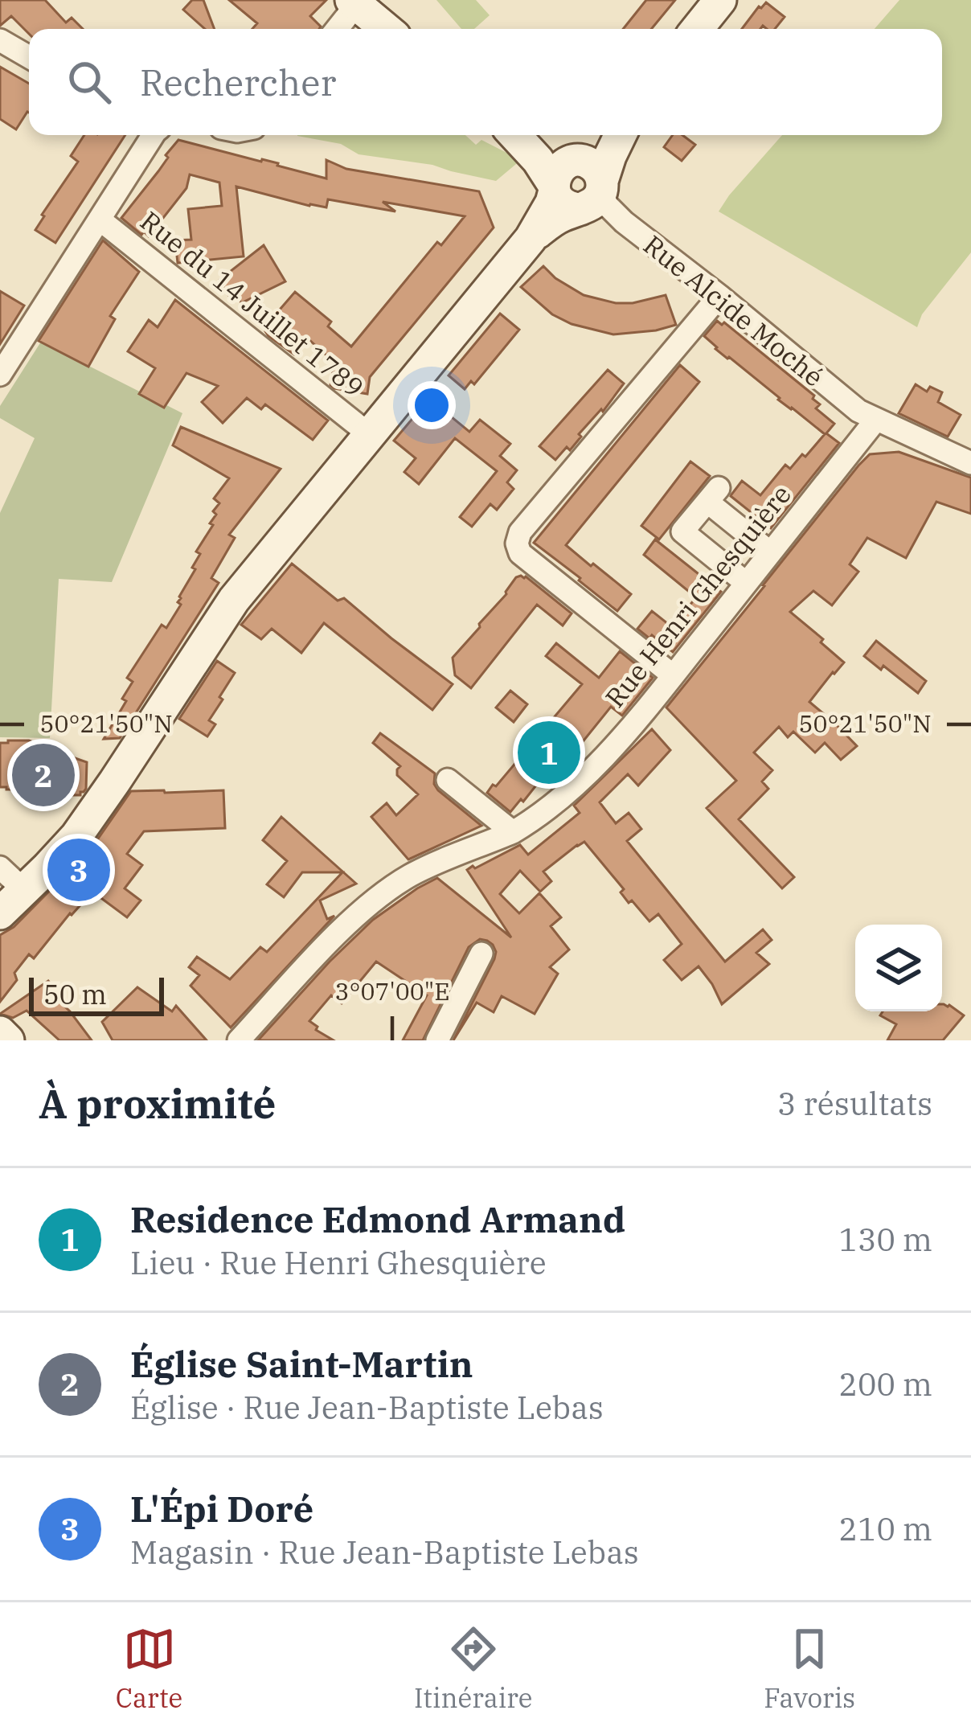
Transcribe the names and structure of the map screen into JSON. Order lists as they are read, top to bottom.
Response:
{
  "streets": {
    "street": ["Rue du 14 Juillet 1789", "Rue Alcide Moché", "Rue Henri Ghesquière"]
  },
  "crossings": [
    ["Rue Alcide Moché", "Rue Henri Ghesquière"]
  ],
  "scale_bar": "50 m",
  "page": {
    "search": "Rechercher",
    "pins": ["1", "2", "3"],
    "scale": "50 m",
    "heading": ["À proximité", "3 résultats"],
    "list": [
      {
        "mark": "1",
        "name": "Residence Edmond Armand",
        "note": "Lieu · Rue Henri Ghesquière",
        "value": "130 m"
      },
      {
        "mark": "2",
        "name": "Église Saint-Martin",
        "note": "Église · Rue Jean-Baptiste Lebas",
        "value": "200 m"
      },
      {
        "mark": "3",
        "name": "L'Épi Doré",
        "note": "Magasin · Rue Jean-Baptiste Lebas",
        "value": "210 m"
      }
    ],
    "nav": ["Carte", "Itinéraire", "Favoris"]
  },
  "coordinates": ["50°21'50\"N", "3°07'00\"E"]
}
